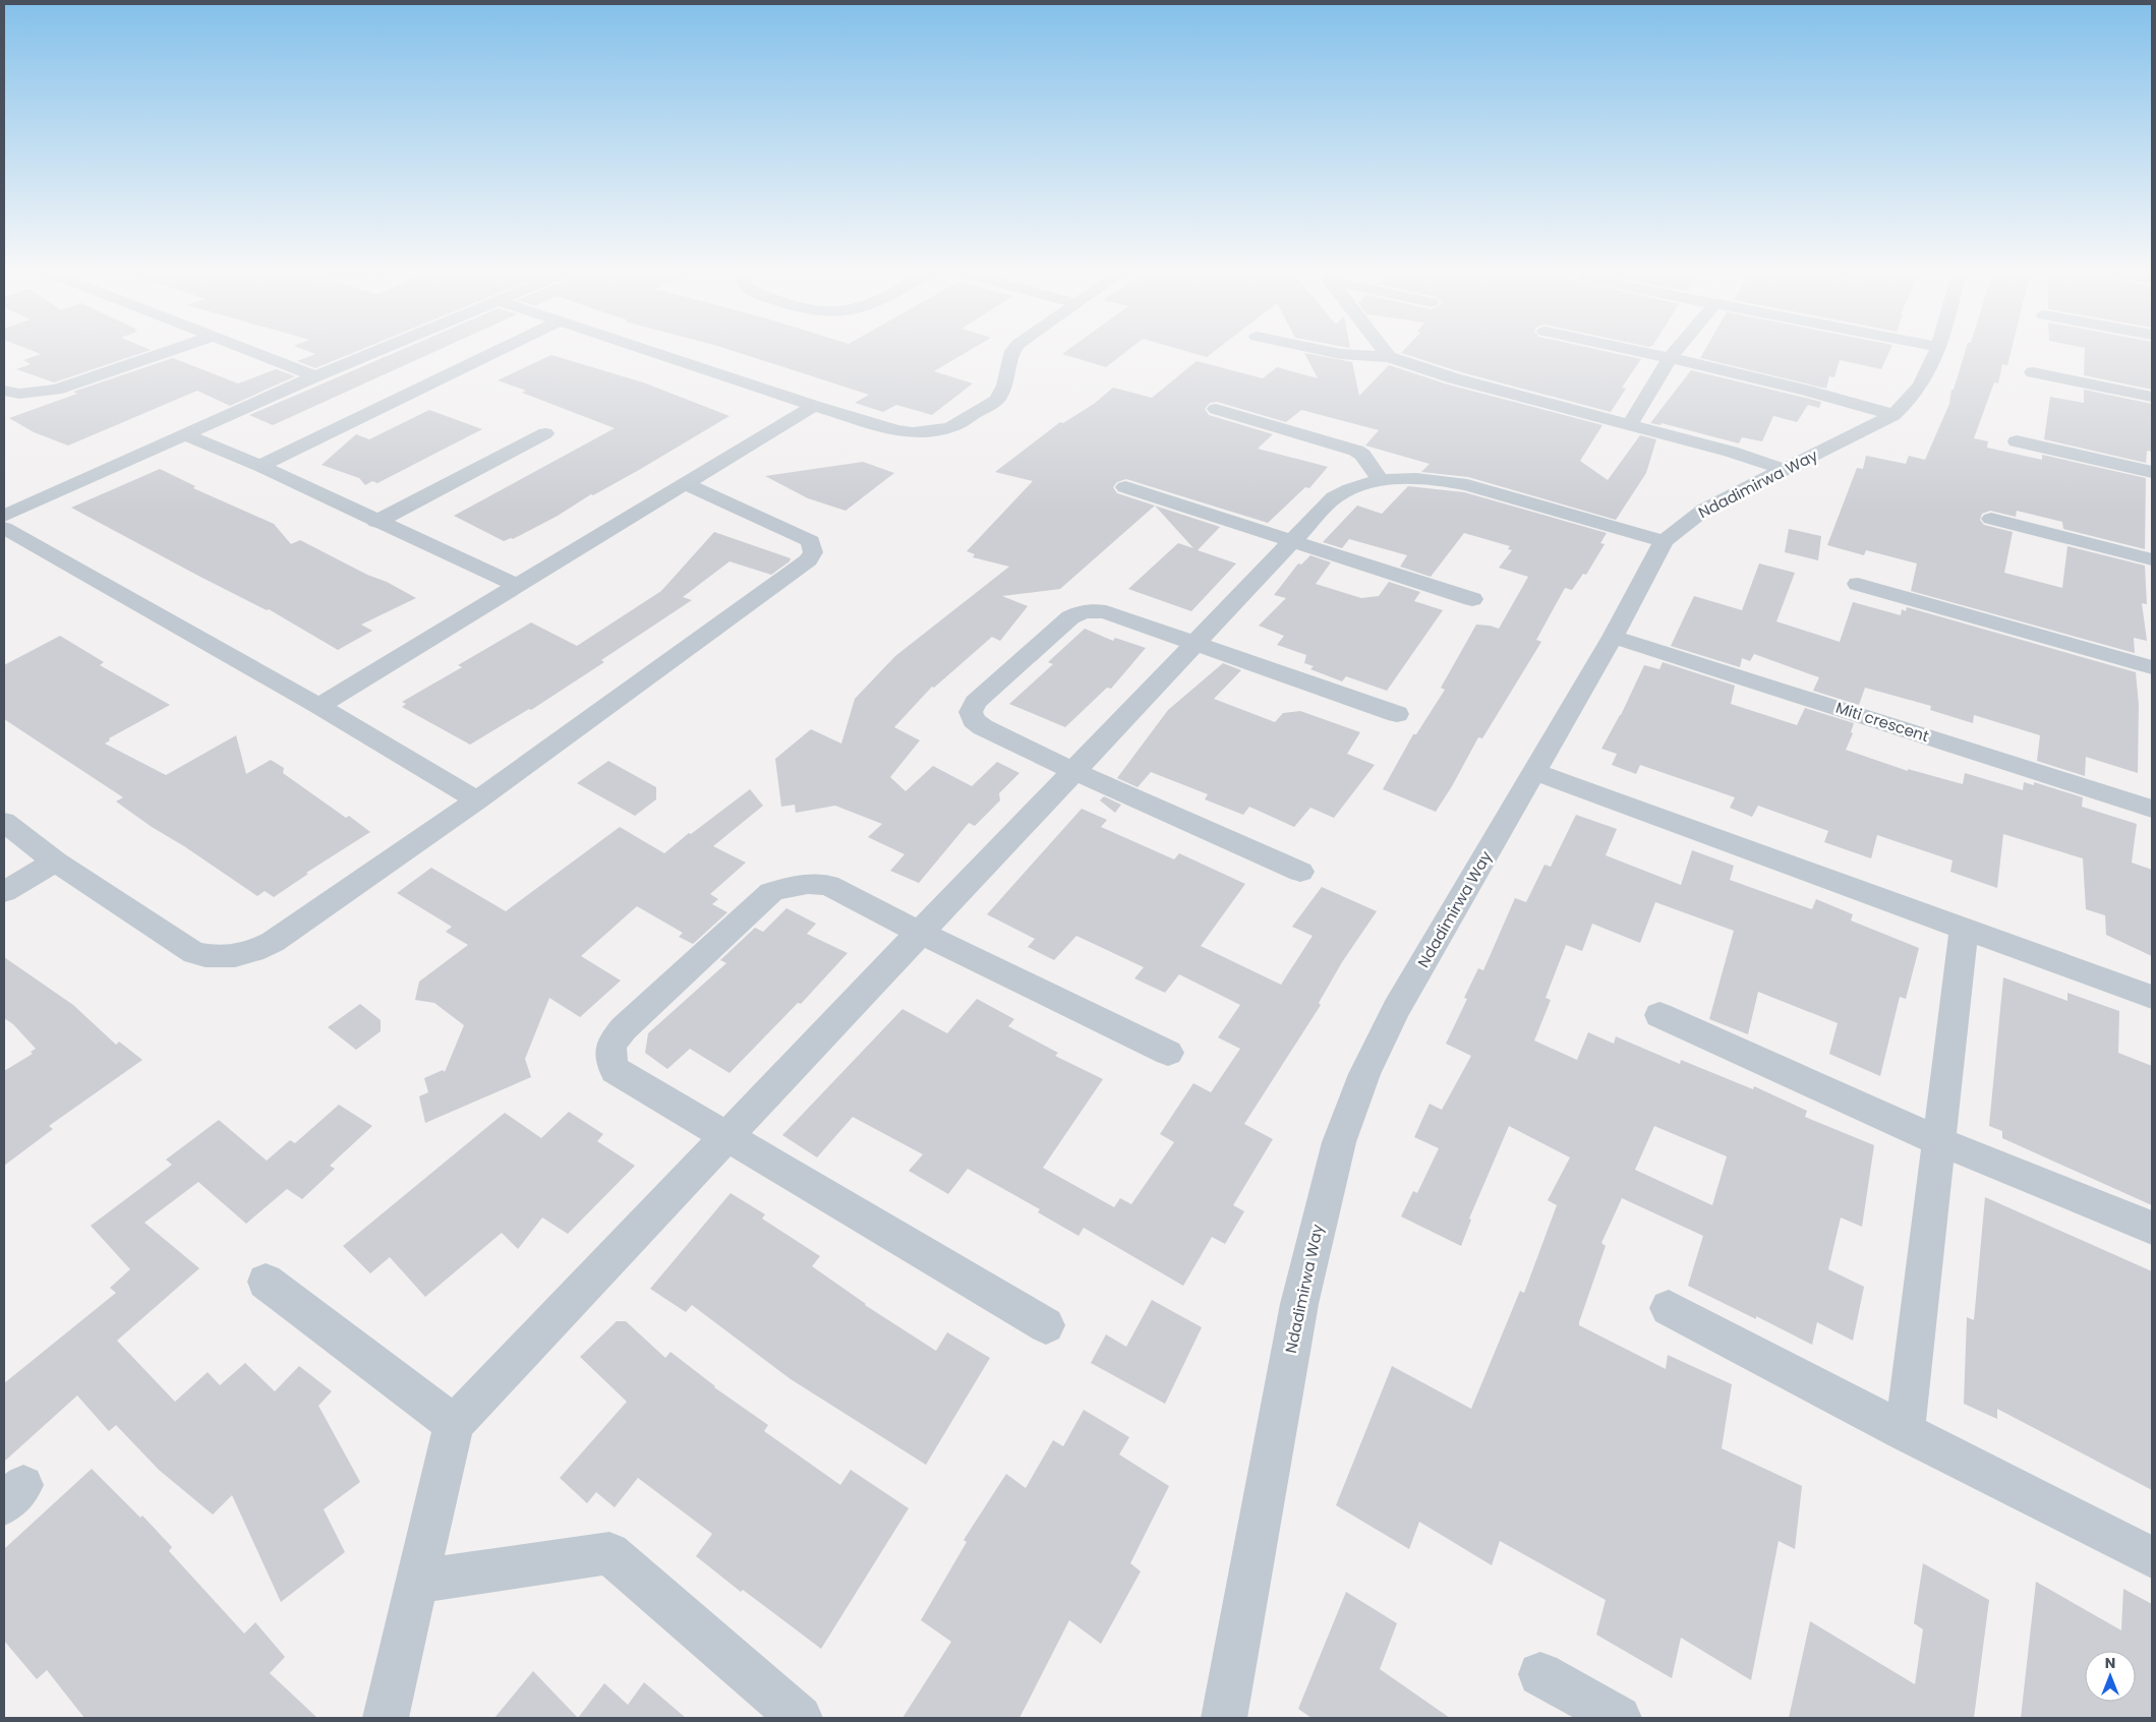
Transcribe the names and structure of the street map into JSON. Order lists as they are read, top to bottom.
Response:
{
  "streets": {
    "street": ["Ndadimirwa Way", "Miti crescent"]
  },
  "crossings": [
    ["Ndadimirwa Way", "Miti crescent"]
  ],
  "north": "top"
}
